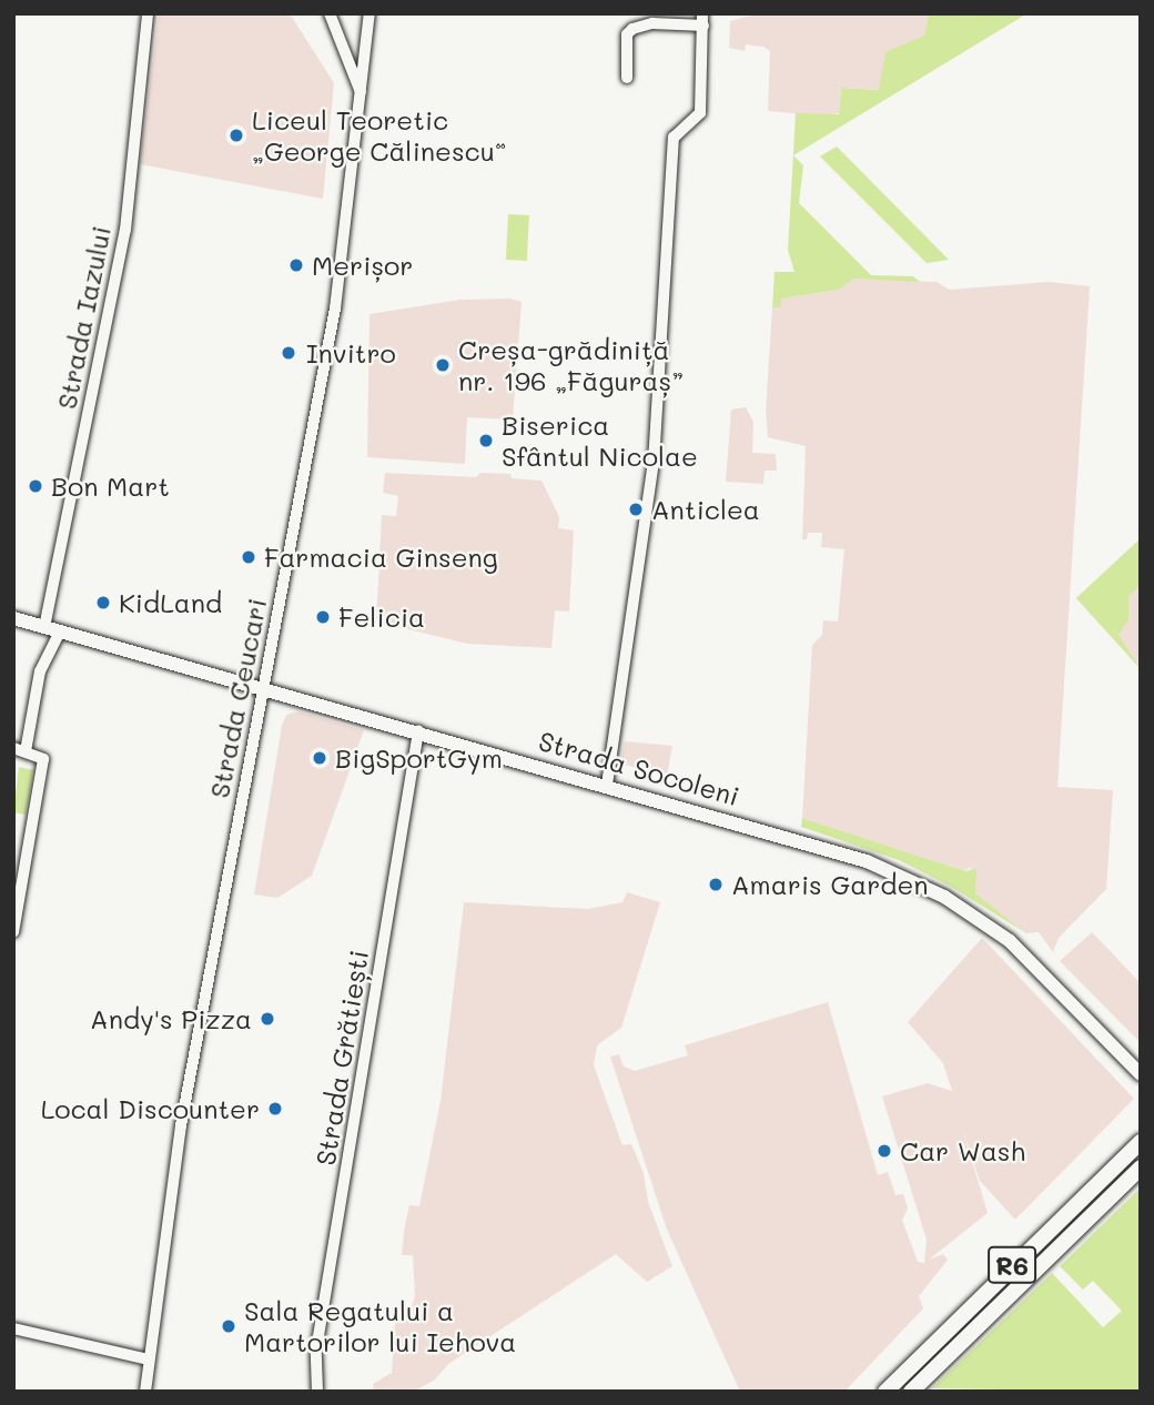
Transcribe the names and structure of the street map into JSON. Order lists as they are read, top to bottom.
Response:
{
  "streets": {
    "highway": ["R6"],
    "main road": ["Strada Socoleni"],
    "street": ["Strada Iazului", "Strada Ceucari", "Strada Grătiești"]
  },
  "crossings": [
    ["Strada Iazului", "Strada Socoleni"],
    ["Strada Ceucari", "Strada Socoleni"],
    ["Strada Socoleni", "Strada Grătiești"]
  ],
  "places": [
    "Liceul Teoretic „George Călinescu“",
    "Merișor",
    "Invitro",
    "Creșa-grădiniță nr. 196 „Făguraș”",
    "Biserica Sfântul Nicolae",
    "Bon Mart",
    "Anticlea",
    "Farmacia Ginseng",
    "KidLand",
    "Felicia",
    "BigSportGym",
    "Amaris Garden",
    "Andy's Pizza",
    "Local Discounter",
    "Car Wash",
    "Sala Regatului a Martorilor lui Iehova"
  ]
}
